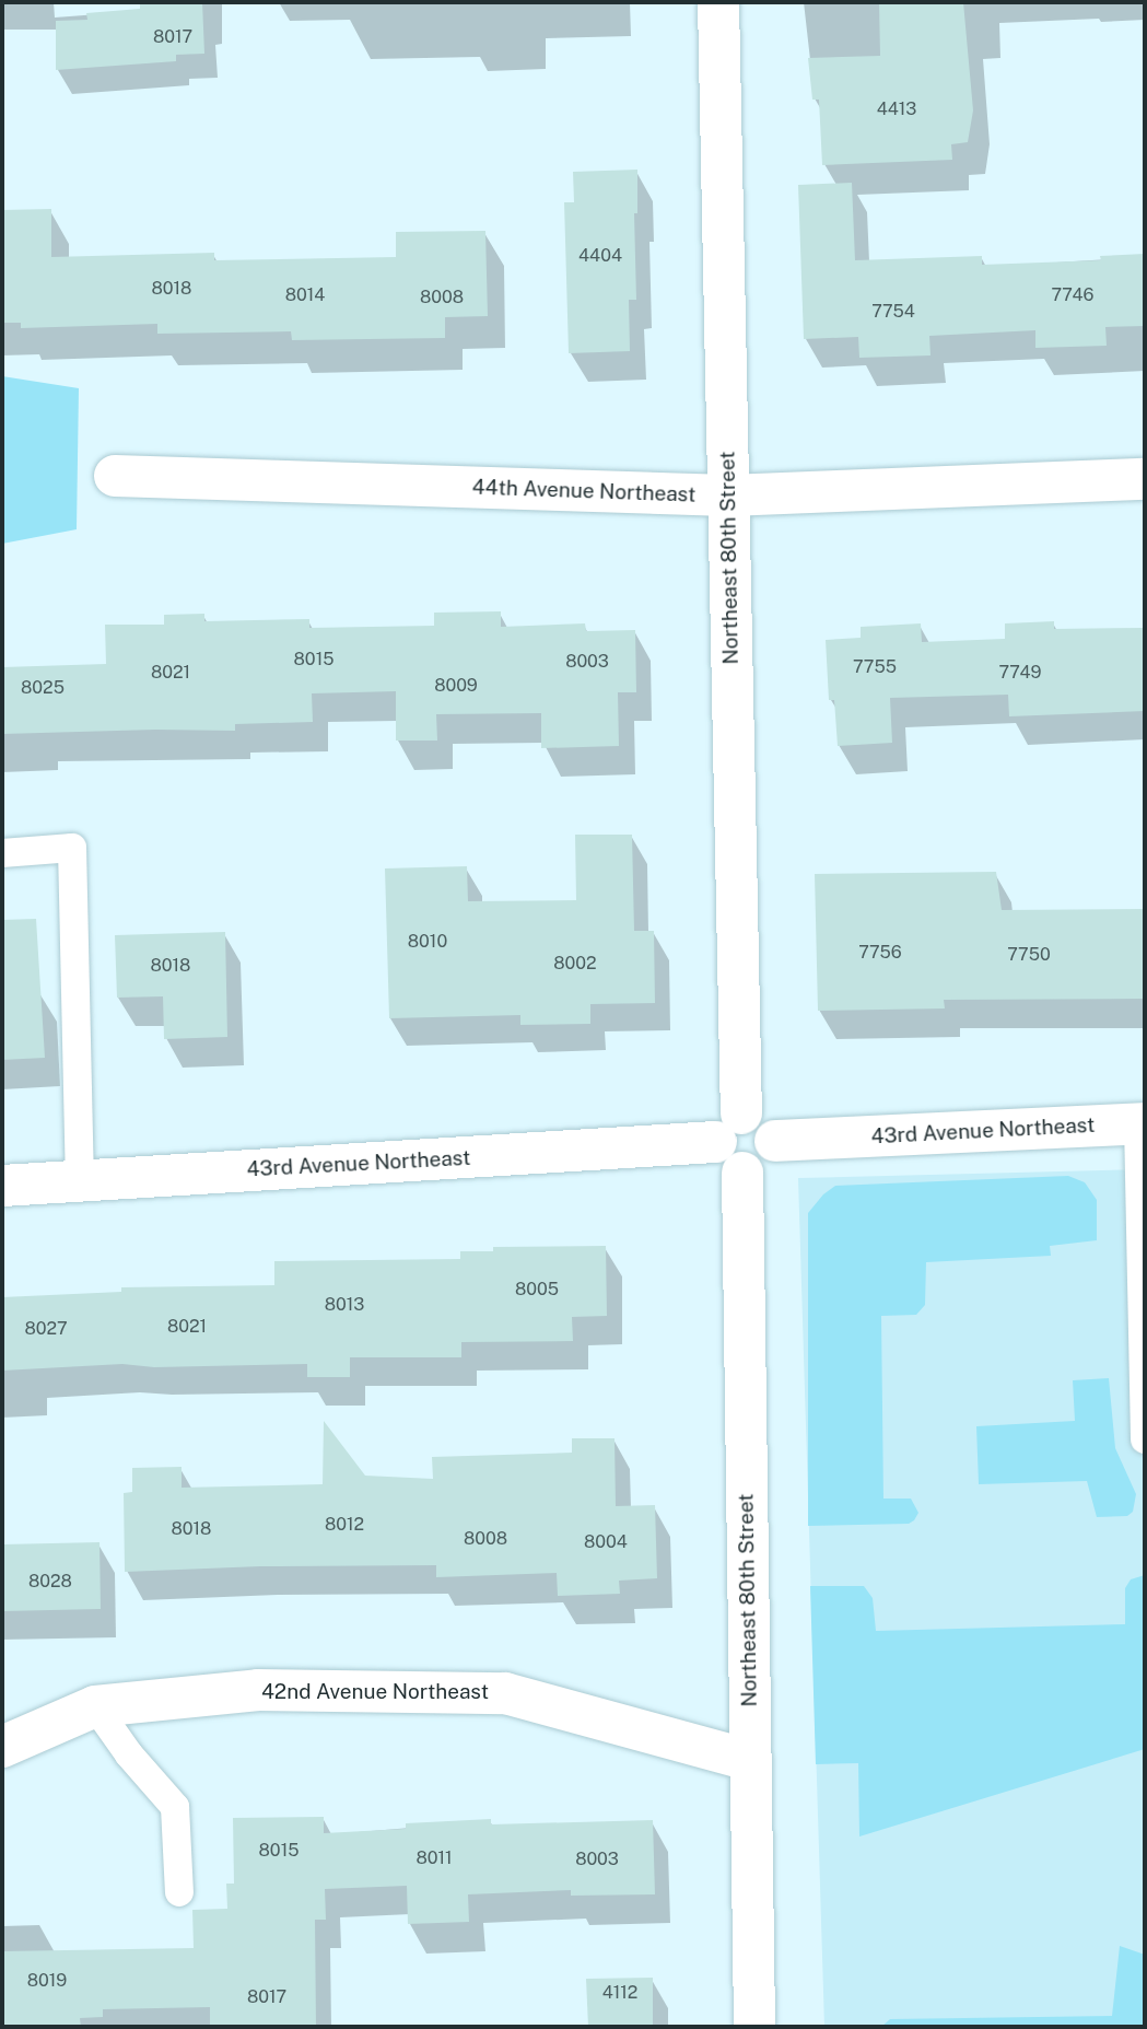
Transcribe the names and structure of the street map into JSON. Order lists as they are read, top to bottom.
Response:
{
  "streets": {
    "street": [
      "44th Avenue Northeast",
      "Northeast 80th Street",
      "43rd Avenue Northeast",
      "42nd Avenue Northeast"
    ]
  },
  "crossings": [
    ["44th Avenue Northeast", "Northeast 80th Street"],
    ["Northeast 80th Street", "43rd Avenue Northeast"],
    ["Northeast 80th Street", "42nd Avenue Northeast"]
  ],
  "house_numbers": [
    "8017",
    "4413",
    "4404",
    "8018",
    "8014",
    "7746",
    "8008",
    "7754",
    "8015",
    "8003",
    "7755",
    "8021",
    "7749",
    "8009",
    "8025",
    "8010",
    "7756",
    "7750",
    "8002",
    "8018",
    "8005",
    "8013",
    "8021",
    "8027",
    "8012",
    "8018",
    "8008",
    "8004",
    "8028",
    "8015",
    "8011",
    "8003",
    "8019",
    "4112",
    "8017"
  ]
}
